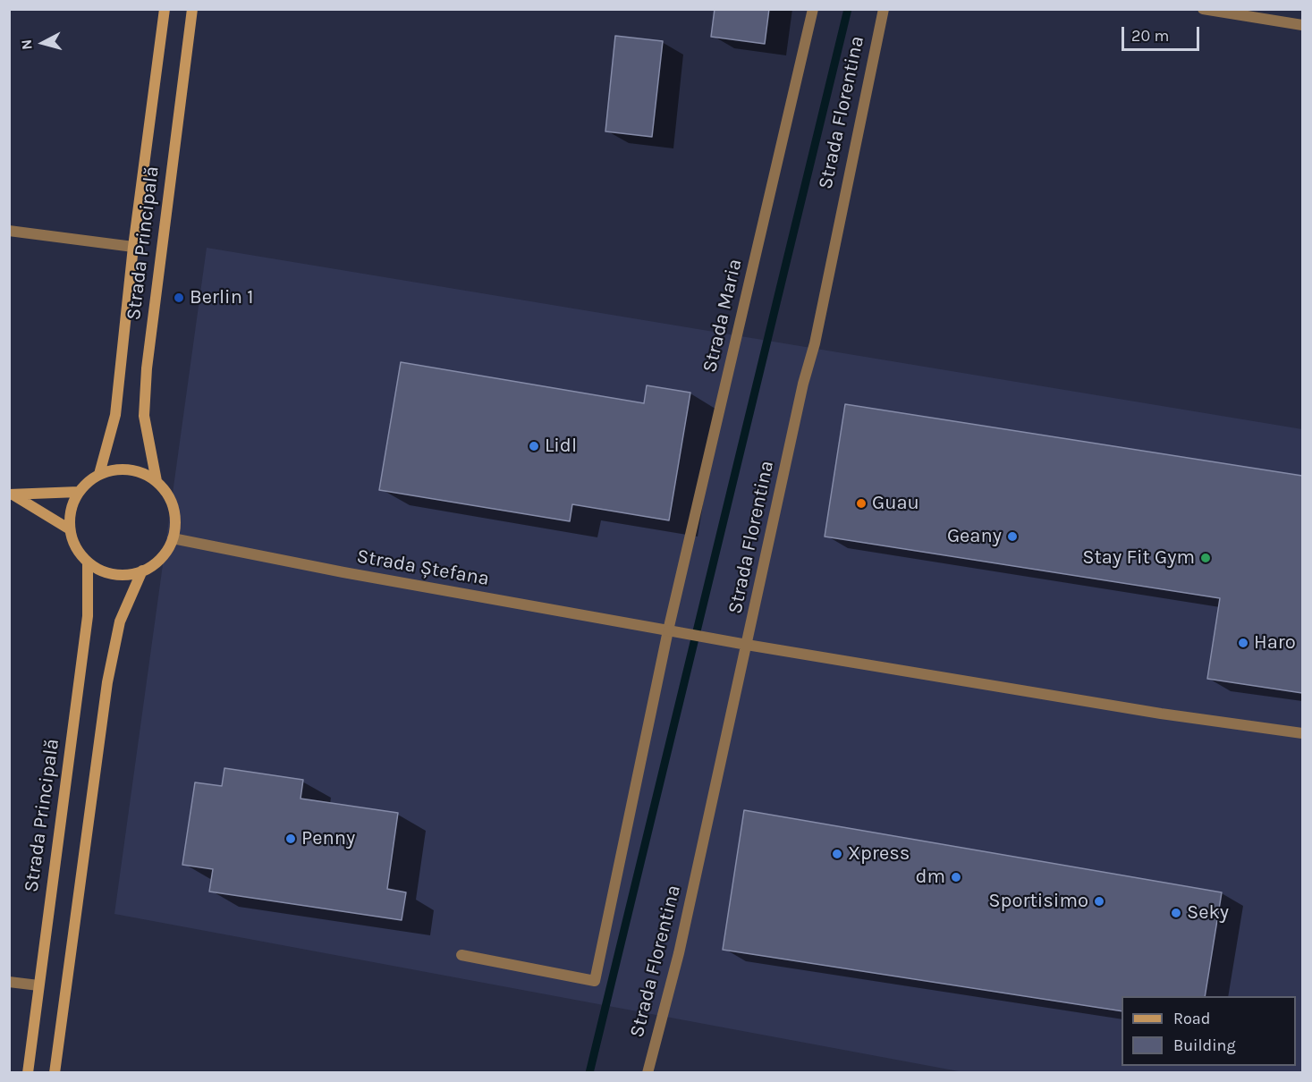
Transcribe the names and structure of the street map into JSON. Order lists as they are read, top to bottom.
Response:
{
  "streets": {
    "main road": ["Strada Principală"],
    "street": ["Strada Florentina", "Strada Maria", "Strada Ștefana"]
  },
  "crossings": [
    ["Strada Florentina", "Strada Ștefana"],
    ["Strada Principală", "Strada Ștefana"],
    ["Strada Maria", "Strada Ștefana"]
  ],
  "places": [
    "Berlin 1",
    "Lidl",
    "Guau",
    "Geany",
    "Stay Fit Gym",
    "Haro",
    "Penny",
    "Xpress",
    "dm",
    "Sportisimo",
    "Seky"
  ],
  "legend": ["Road", "Building"],
  "scale_bar": "20 m",
  "north": "left"
}
